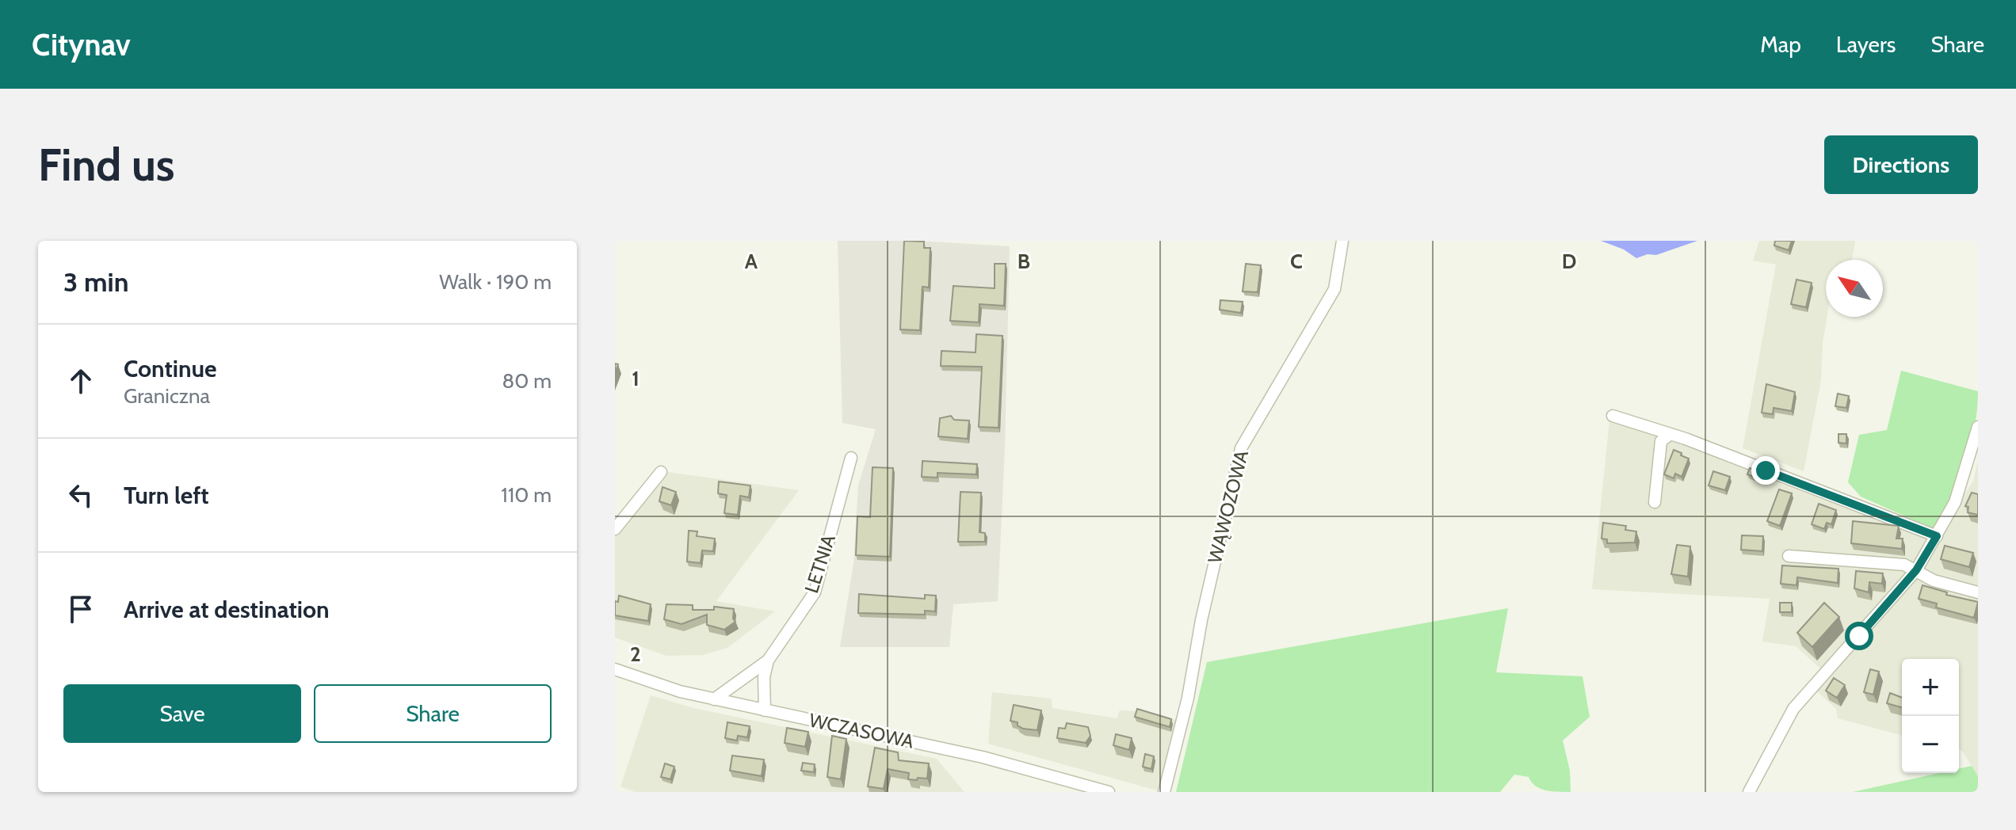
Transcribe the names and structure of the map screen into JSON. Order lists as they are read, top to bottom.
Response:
{
  "streets": {
    "street": ["WĄWOZOWA", "LETNIA", "WCZASOWA"]
  },
  "crossings": [
    ["LETNIA", "WCZASOWA"]
  ],
  "north": "top left",
  "page": {
    "header": "Citynav",
    "nav": ["Map", "Layers", "Share"],
    "buttons": [
      "Directions",
      ["Save", "Share"]
    ],
    "title": "Find us",
    "heading": ["3 min", "Walk · 190 m"],
    "list": [
      ["Continue", "Graniczna", "80 m"],
      ["Turn left", "110 m"],
      "Arrive at destination"
    ],
    "map_buttons": ["+", "−"]
  },
  "grid": {
    "columns": [
      "A",
      "B",
      "C",
      "D"
    ],
    "rows": ["1", "2"]
  }
}
